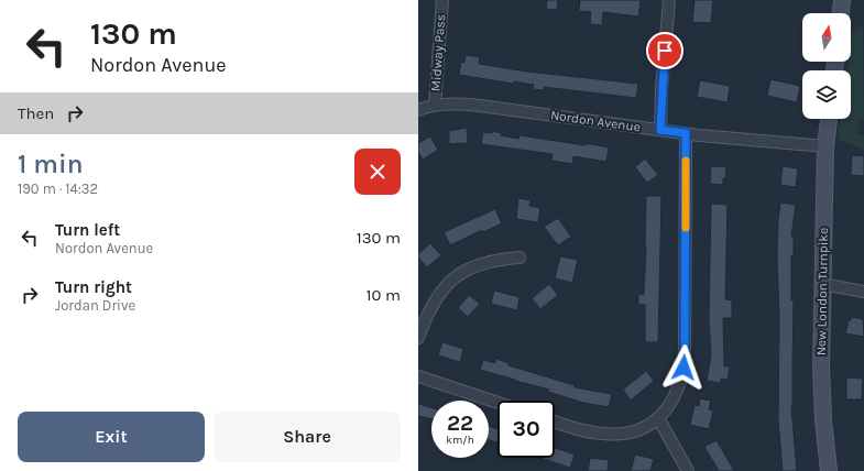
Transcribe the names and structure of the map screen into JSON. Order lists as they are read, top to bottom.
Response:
{
  "streets": {
    "main road": ["New London Turnpike"],
    "street": ["Midway Pass", "Nordon Avenue"]
  },
  "crossings": [
    ["Midway Pass", "Nordon Avenue"],
    ["Nordon Avenue", "New London Turnpike"]
  ],
  "north": "top",
  "page": {
    "turn": ["130 m", "Nordon Avenue"],
    "then": "Then",
    "heading": ["1 min", "190 m · 14:32"],
    "list": [
      {
        "name": "Turn left",
        "note": "Nordon Avenue",
        "value": "130 m"
      },
      {
        "name": "Turn right",
        "note": "Jordan Drive",
        "value": "10 m"
      }
    ],
    "speed": "22 km/h",
    "limit": "30",
    "buttons": ["Exit", "Share"]
  }
}
